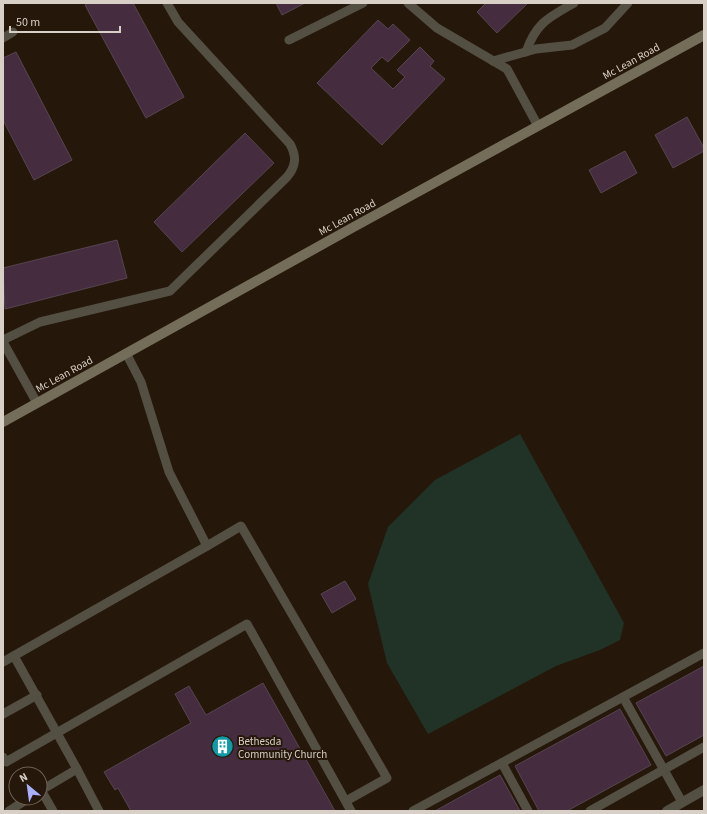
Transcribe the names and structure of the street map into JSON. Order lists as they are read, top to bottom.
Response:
{
  "streets": {
    "main road": ["Mc Lean Road"]
  },
  "places": {
    "building": ["Bethesda Community Church"]
  },
  "scale_bar": "50 m",
  "north": "top left"
}
